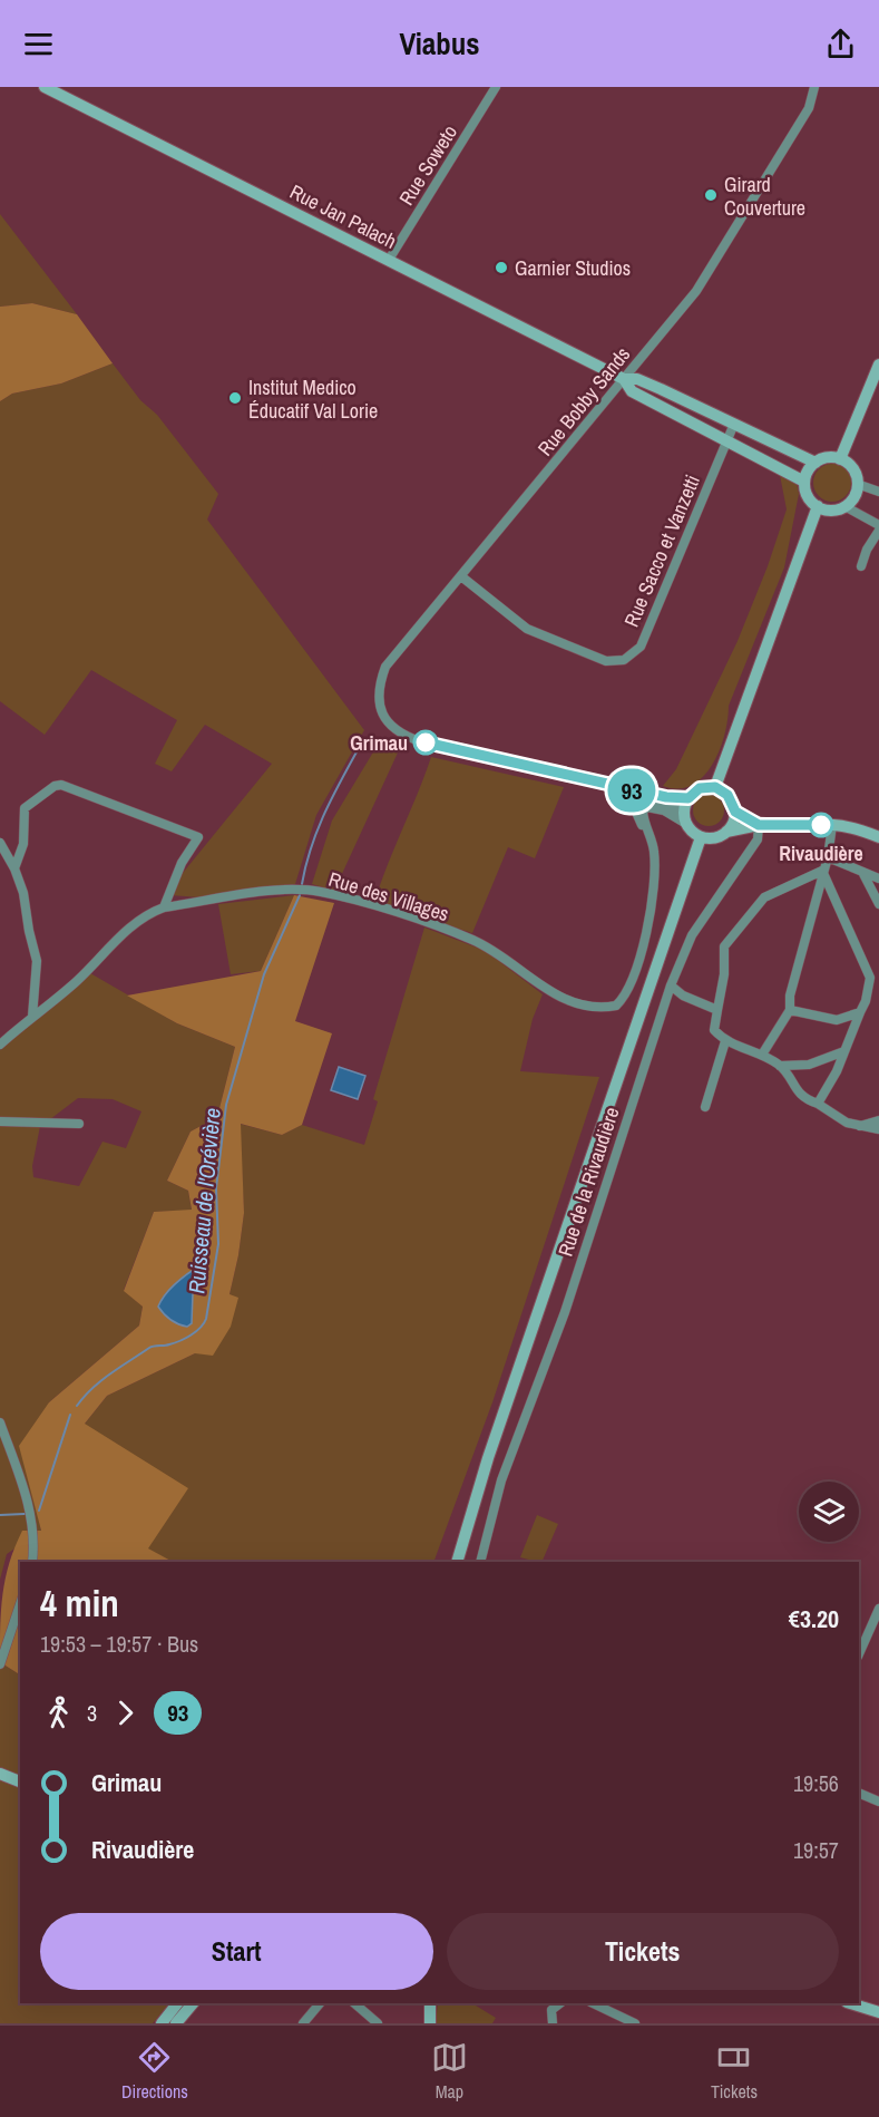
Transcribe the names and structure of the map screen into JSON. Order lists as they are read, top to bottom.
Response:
{
  "streets": {
    "main road": ["Rue Jan Palach"],
    "street": [
      "Rue Soweto",
      "Rue Bobby Sands",
      "Rue Sacco et Vanzetti",
      "Rue des Villages",
      "Rue de la Rivaudière"
    ]
  },
  "crossings": [
    ["Rue Soweto", "Rue Jan Palach"],
    ["Rue Jan Palach", "Rue Bobby Sands"],
    ["Rue Jan Palach", "Rue Sacco et Vanzetti"],
    ["Rue Bobby Sands", "Rue Sacco et Vanzetti"],
    ["Rue Bobby Sands", "Rue des Villages"]
  ],
  "water": ["Ruisseau de l'Orévière"],
  "places": [
    "Girard Couverture",
    "Garnier Studios",
    "Institut Medico Éducatif Val Lorie",
    "Grimau",
    "Rivaudière"
  ],
  "lines": ["bus line 93"],
  "page": {
    "header": "Viabus",
    "on_map": "93",
    "heading": ["4 min", "19:53 – 19:57 · Bus", "€3.20"],
    "legs": ["3", "93"],
    "list": [
      {
        "name": "Grimau",
        "value": "19:56"
      },
      {
        "name": "Rivaudière",
        "value": "19:57"
      }
    ],
    "buttons": ["Start", "Tickets"],
    "tabs": ["Directions", "Map", "Tickets"]
  }
}
